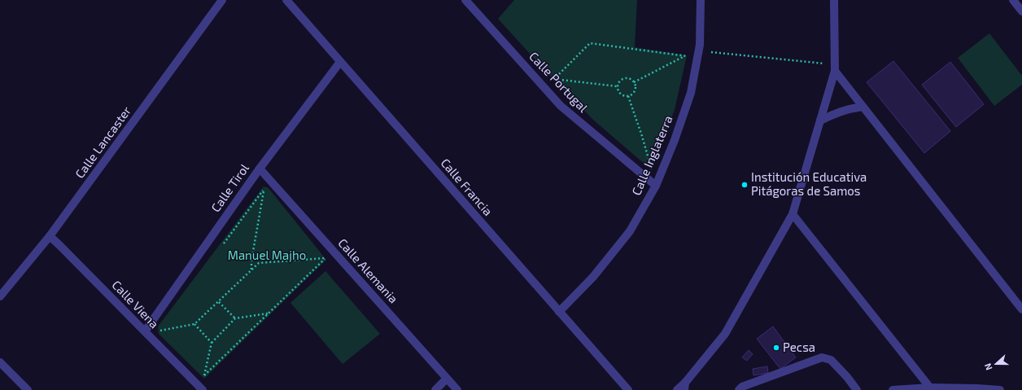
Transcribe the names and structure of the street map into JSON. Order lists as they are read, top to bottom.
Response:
{
  "streets": {
    "street": [
      "Calle Portugal",
      "Calle Lancaster",
      "Calle Inglaterra",
      "Calle Francia",
      "Calle Tirol",
      "Calle Alemania",
      "Calle Viena"
    ]
  },
  "crossings": [
    ["Calle Portugal", "Calle Inglaterra"],
    ["Calle Lancaster", "Calle Viena"],
    ["Calle Inglaterra", "Calle Francia"],
    ["Calle Francia", "Calle Tirol"],
    ["Calle Tirol", "Calle Alemania"],
    ["Calle Tirol", "Calle Viena"]
  ],
  "parks": ["Manuel Majho"],
  "places": ["Institución Educativa Pitágoras de Samos", "Pecsa"],
  "north": "left"
}
